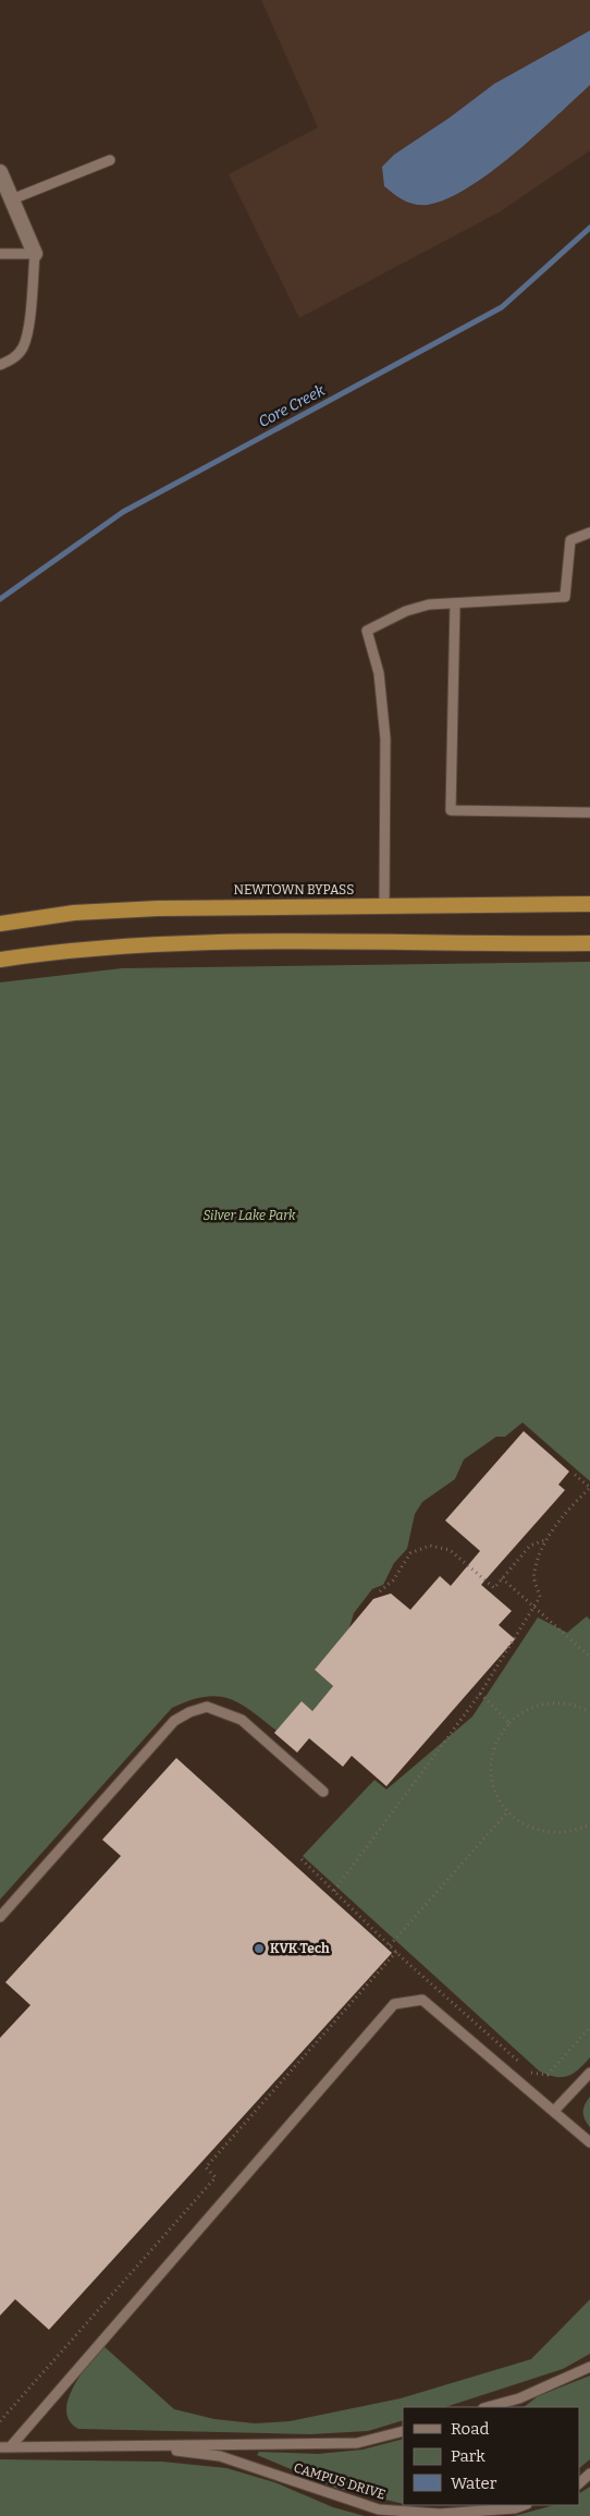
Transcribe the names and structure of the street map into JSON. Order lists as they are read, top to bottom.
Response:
{
  "streets": {
    "highway": ["NEWTOWN BYPASS"],
    "lane": ["CAMPUS DRIVE"]
  },
  "water": ["Core Creek"],
  "parks": ["Silver Lake Park"],
  "places": ["KVK Tech"],
  "legend": ["Road", "Park", "Water"]
}
